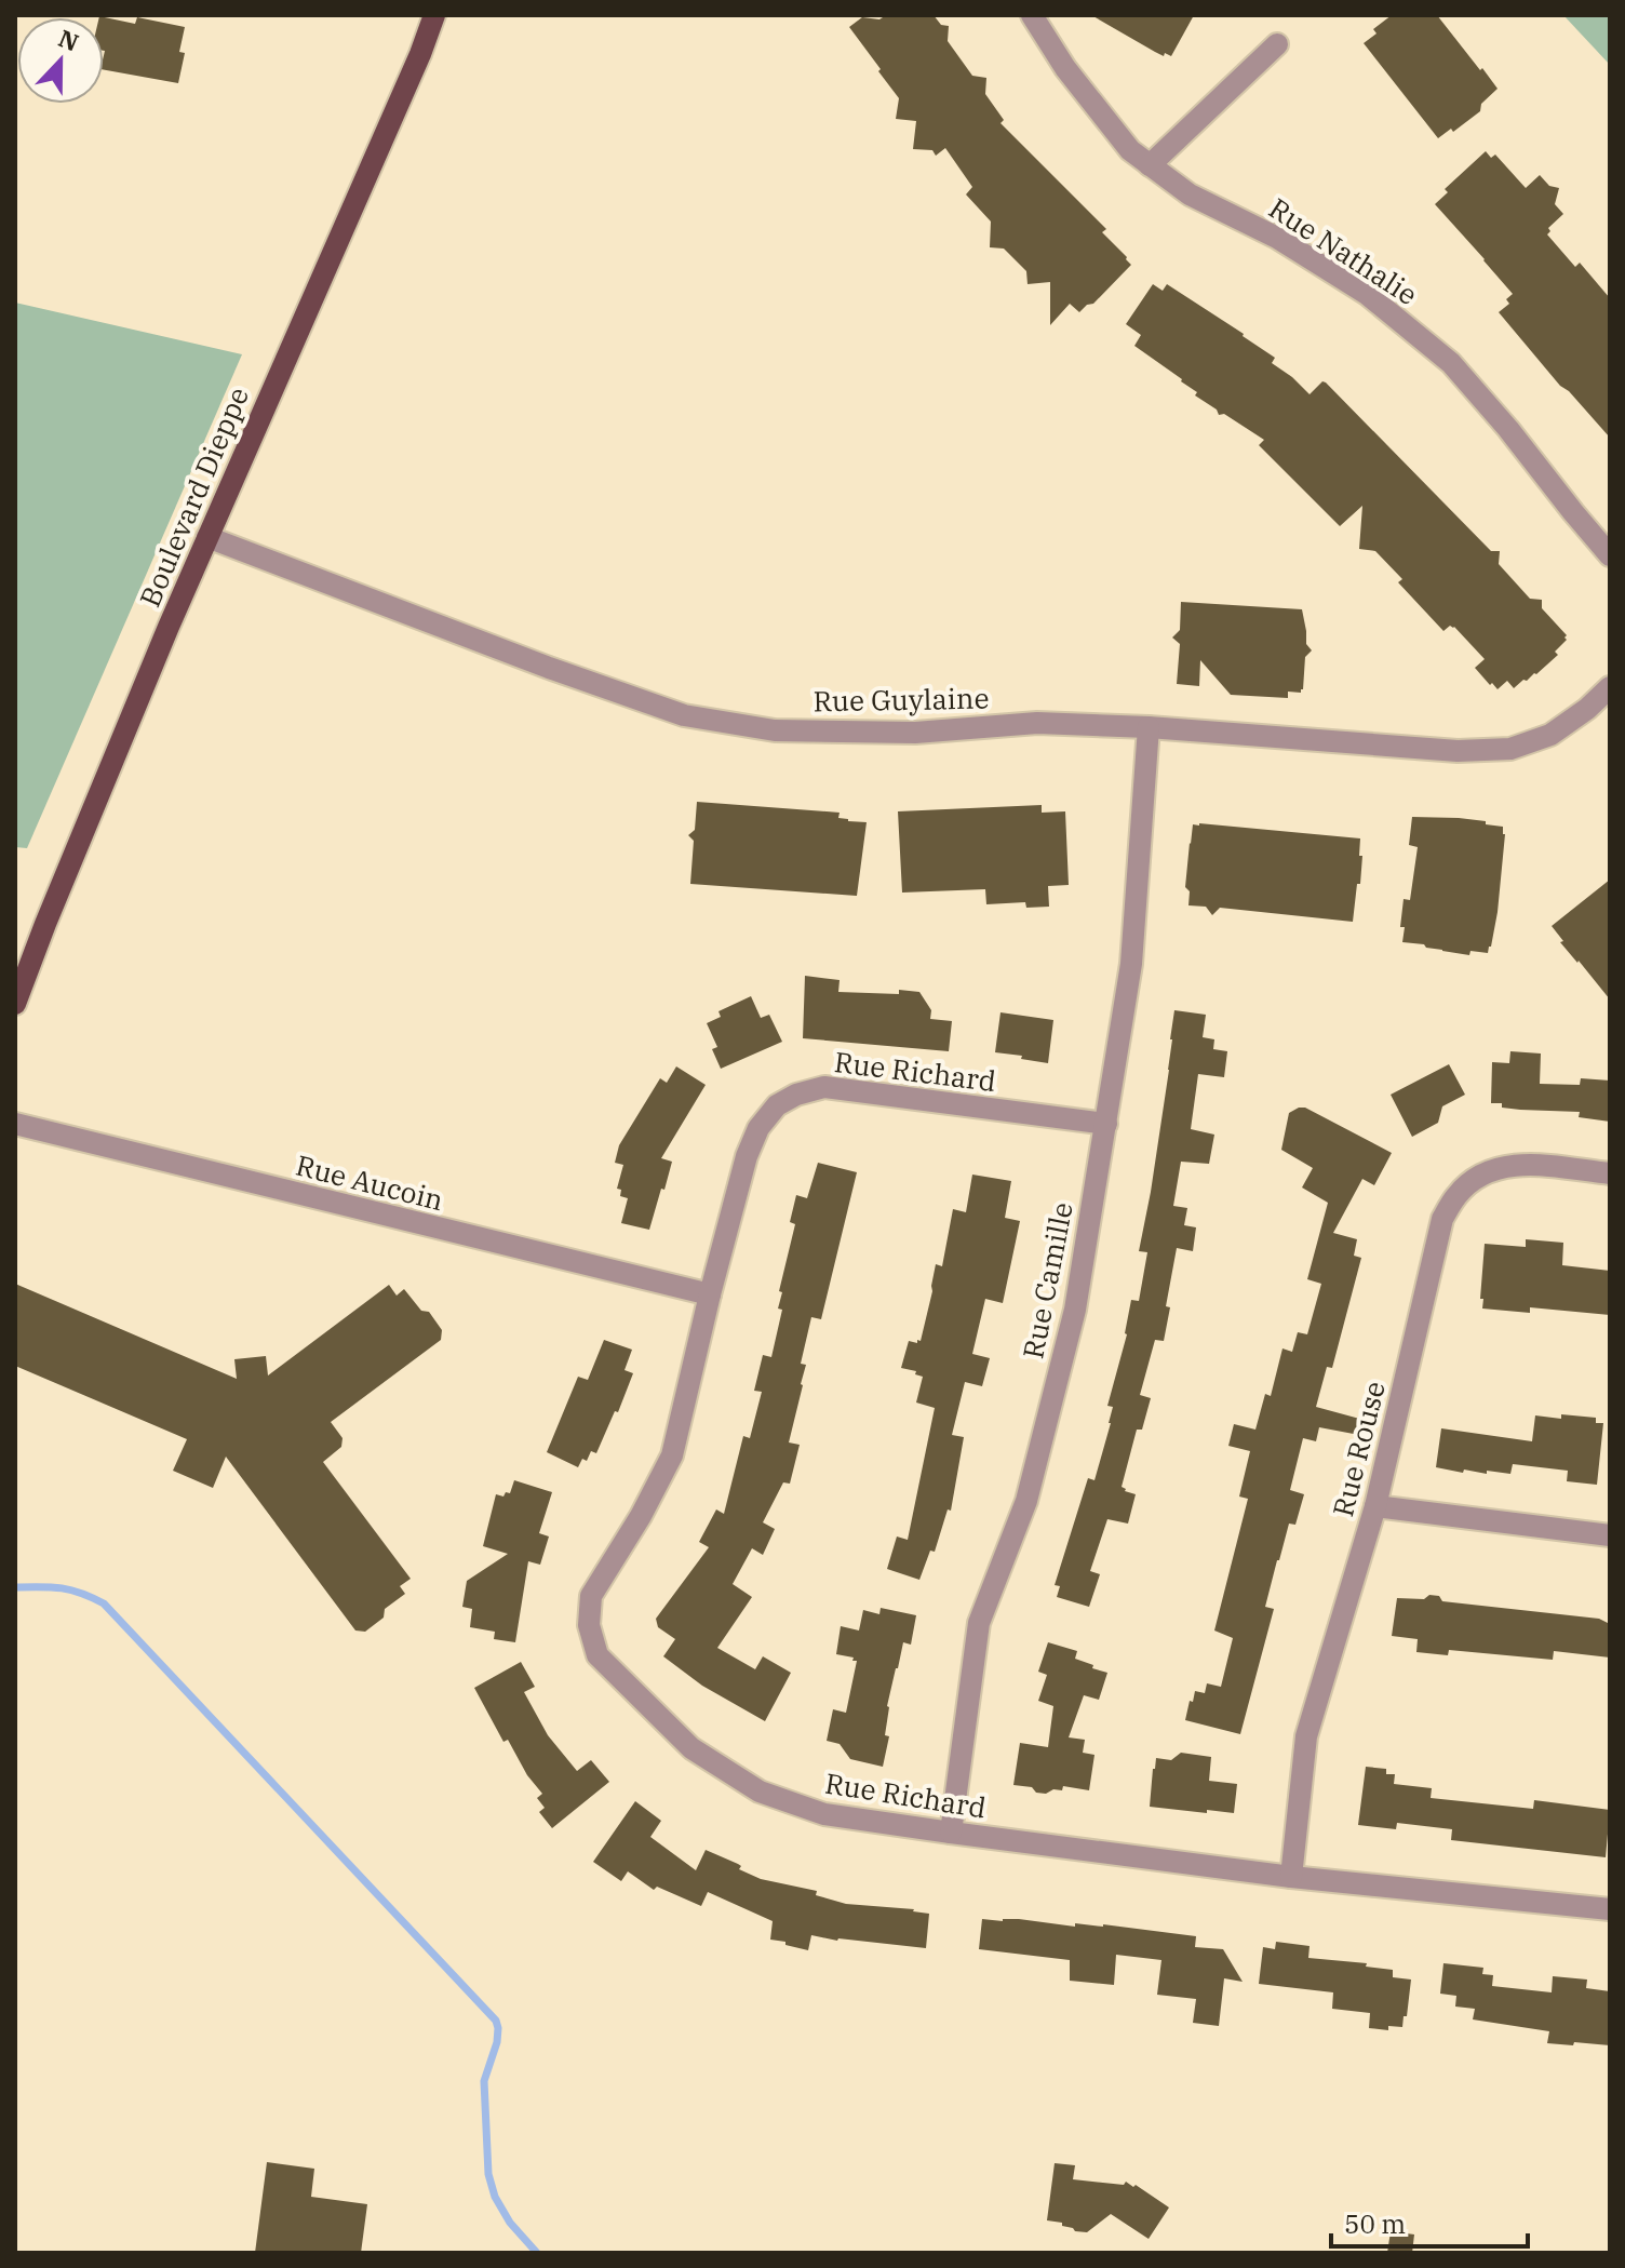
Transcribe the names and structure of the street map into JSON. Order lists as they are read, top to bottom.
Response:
{
  "streets": {
    "main road": ["Boulevard Dieppe"],
    "street": [
      "Rue Nathalie",
      "Rue Guylaine",
      "Rue Richard",
      "Rue Aucoin",
      "Rue Camille",
      "Rue Rouse"
    ]
  },
  "crossings": [
    ["Boulevard Dieppe", "Rue Guylaine"],
    ["Rue Guylaine", "Rue Camille"],
    ["Rue Richard", "Rue Aucoin"],
    ["Rue Richard", "Rue Camille"],
    ["Rue Richard", "Rue Rouse"]
  ],
  "scale_bar": "50 m",
  "north": "top"
}
